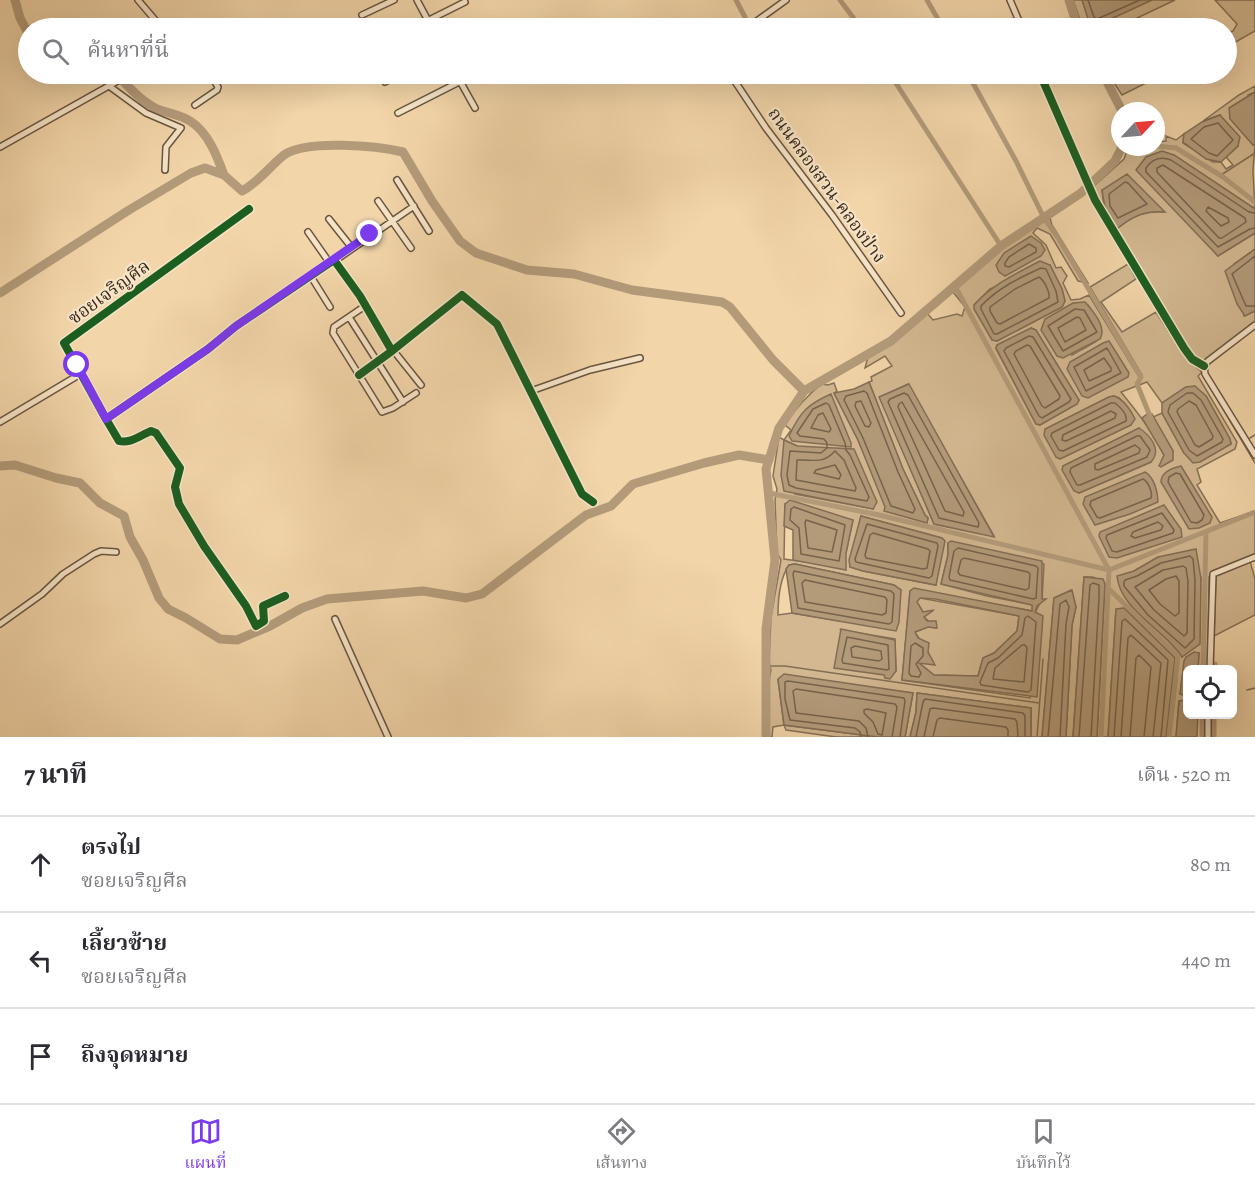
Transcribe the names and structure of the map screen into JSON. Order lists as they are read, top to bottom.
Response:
{
  "streets": {
    "street": ["ถนนคลองสวน-คลองป่าง", "ซอยเจริญศีล"]
  },
  "north": "top right",
  "page": {
    "search": "ค้นหาที่นี่",
    "heading": ["7 นาที", "เดิน · 520 m"],
    "list": [
      ["ตรงไป", "ซอยเจริญศีล", "80 m"],
      ["เลี้ยวซ้าย", "ซอยเจริญศีล", "440 m"],
      "ถึงจุดหมาย"
    ],
    "nav": ["แผนที่", "เส้นทาง", "บันทึกไว้"]
  }
}
